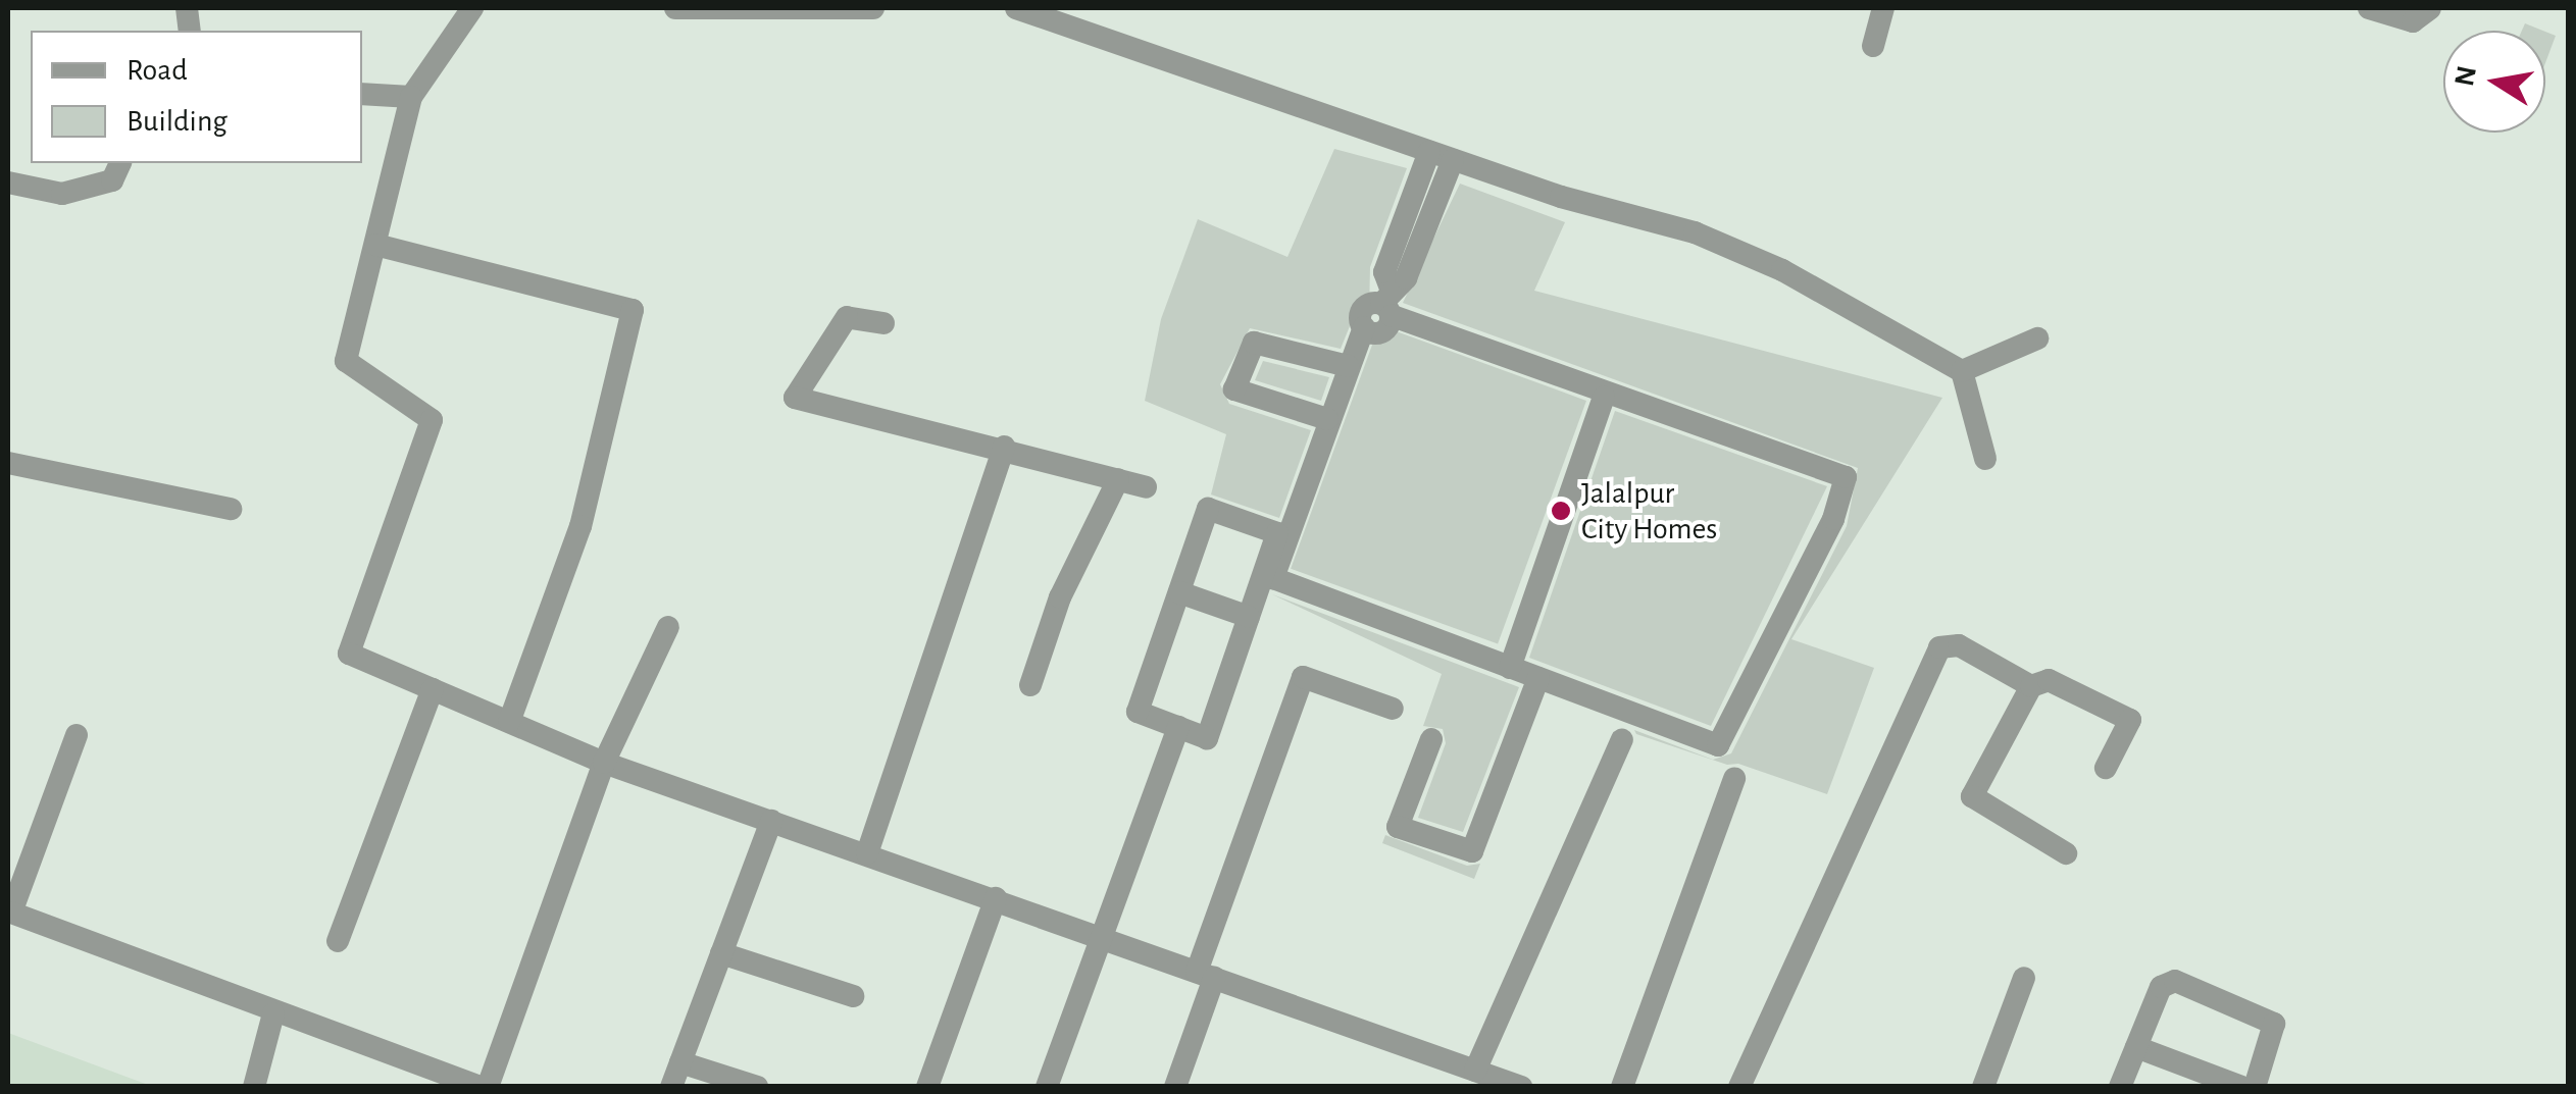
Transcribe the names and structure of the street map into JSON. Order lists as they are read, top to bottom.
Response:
{
  "places": ["Jalalpur City Homes"],
  "legend": ["Road", "Building"],
  "north": "left"
}
